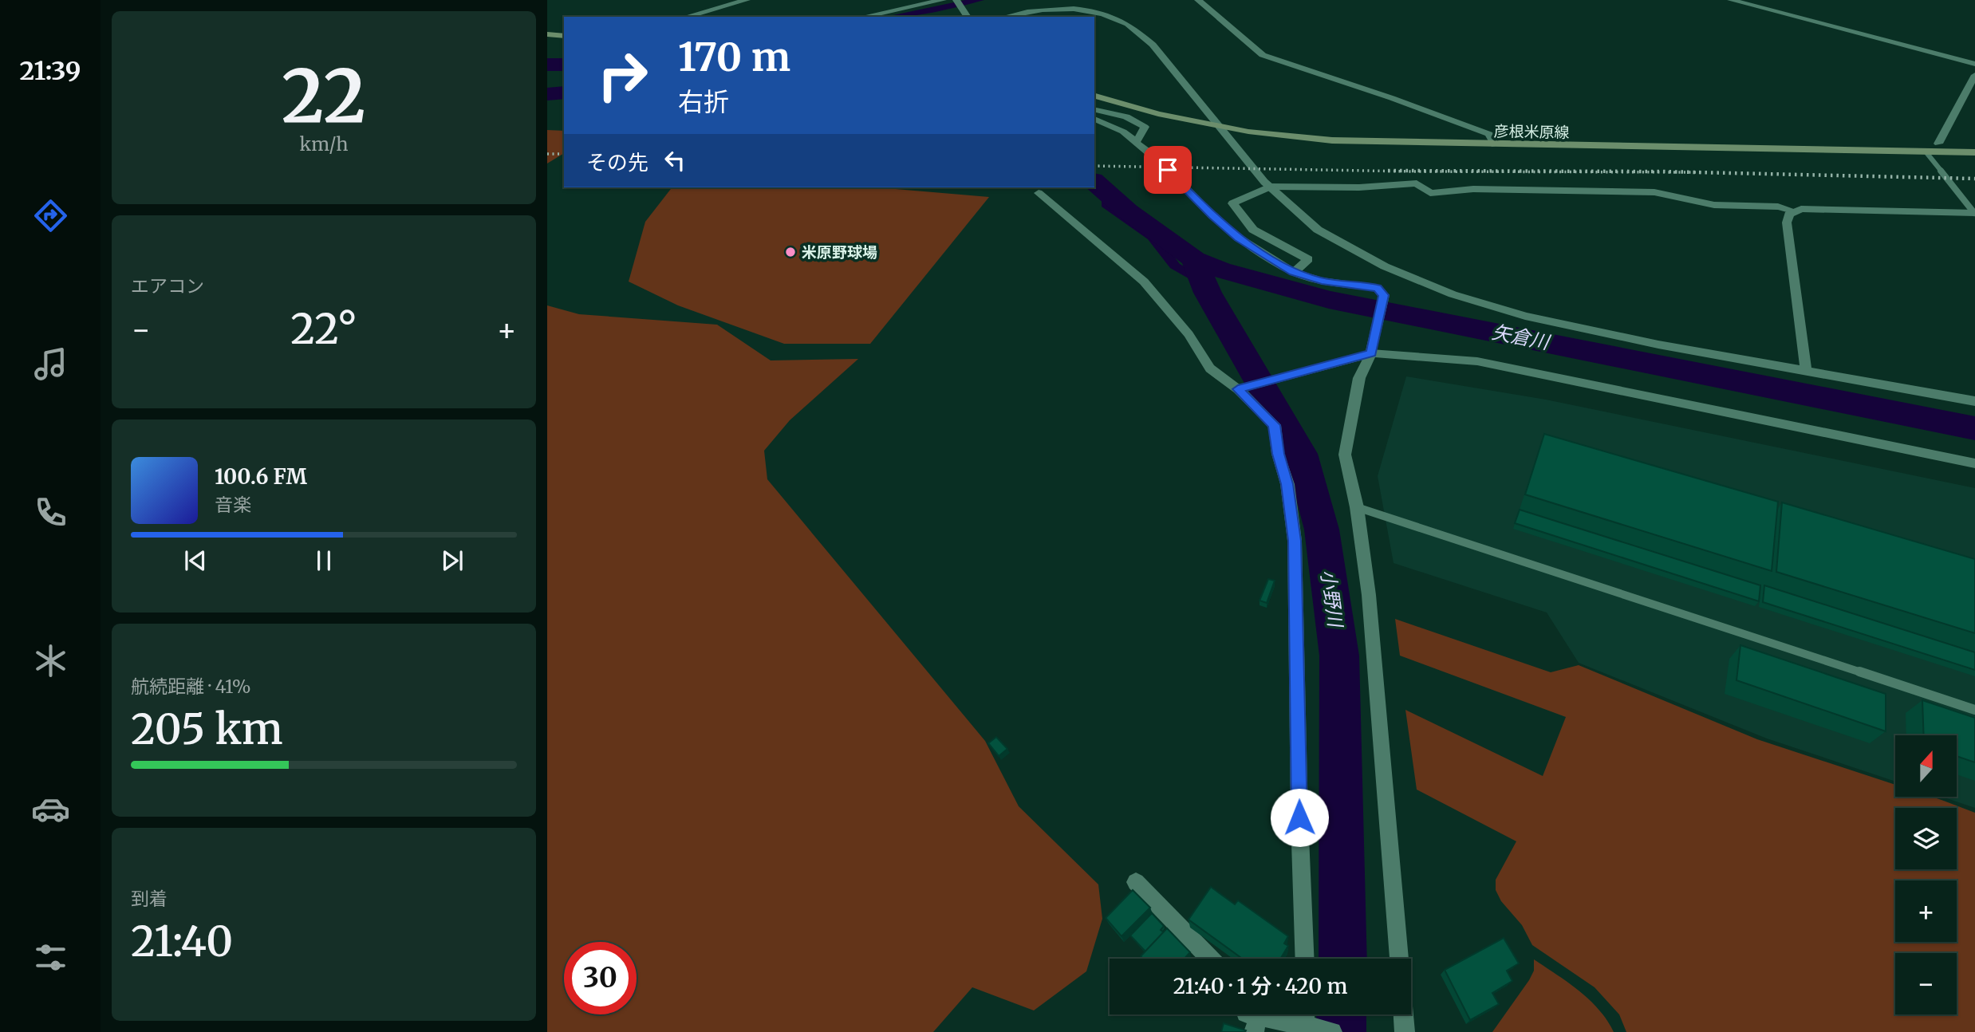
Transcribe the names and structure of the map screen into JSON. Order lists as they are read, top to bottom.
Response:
{
  "streets": {
    "main road": ["彦根米原線"]
  },
  "water": ["矢倉川", "小野川"],
  "places": ["米原野球場"],
  "north": "top",
  "page": {
    "tabs": "21:39",
    "tile": [
      ["22", "km/h"],
      "エアコン",
      ["航続距離 · 41%", "205 km"],
      ["到着", "21:40"]
    ],
    "turn": ["170 m", "右折"],
    "then": "その先",
    "heat": ["−", "22°", "+"],
    "song": ["100.6 FM", "音楽"],
    "map_buttons": ["+", "−"],
    "limit": "30",
    "trip": "21:40 · 1 分 · 420 m"
  }
}
